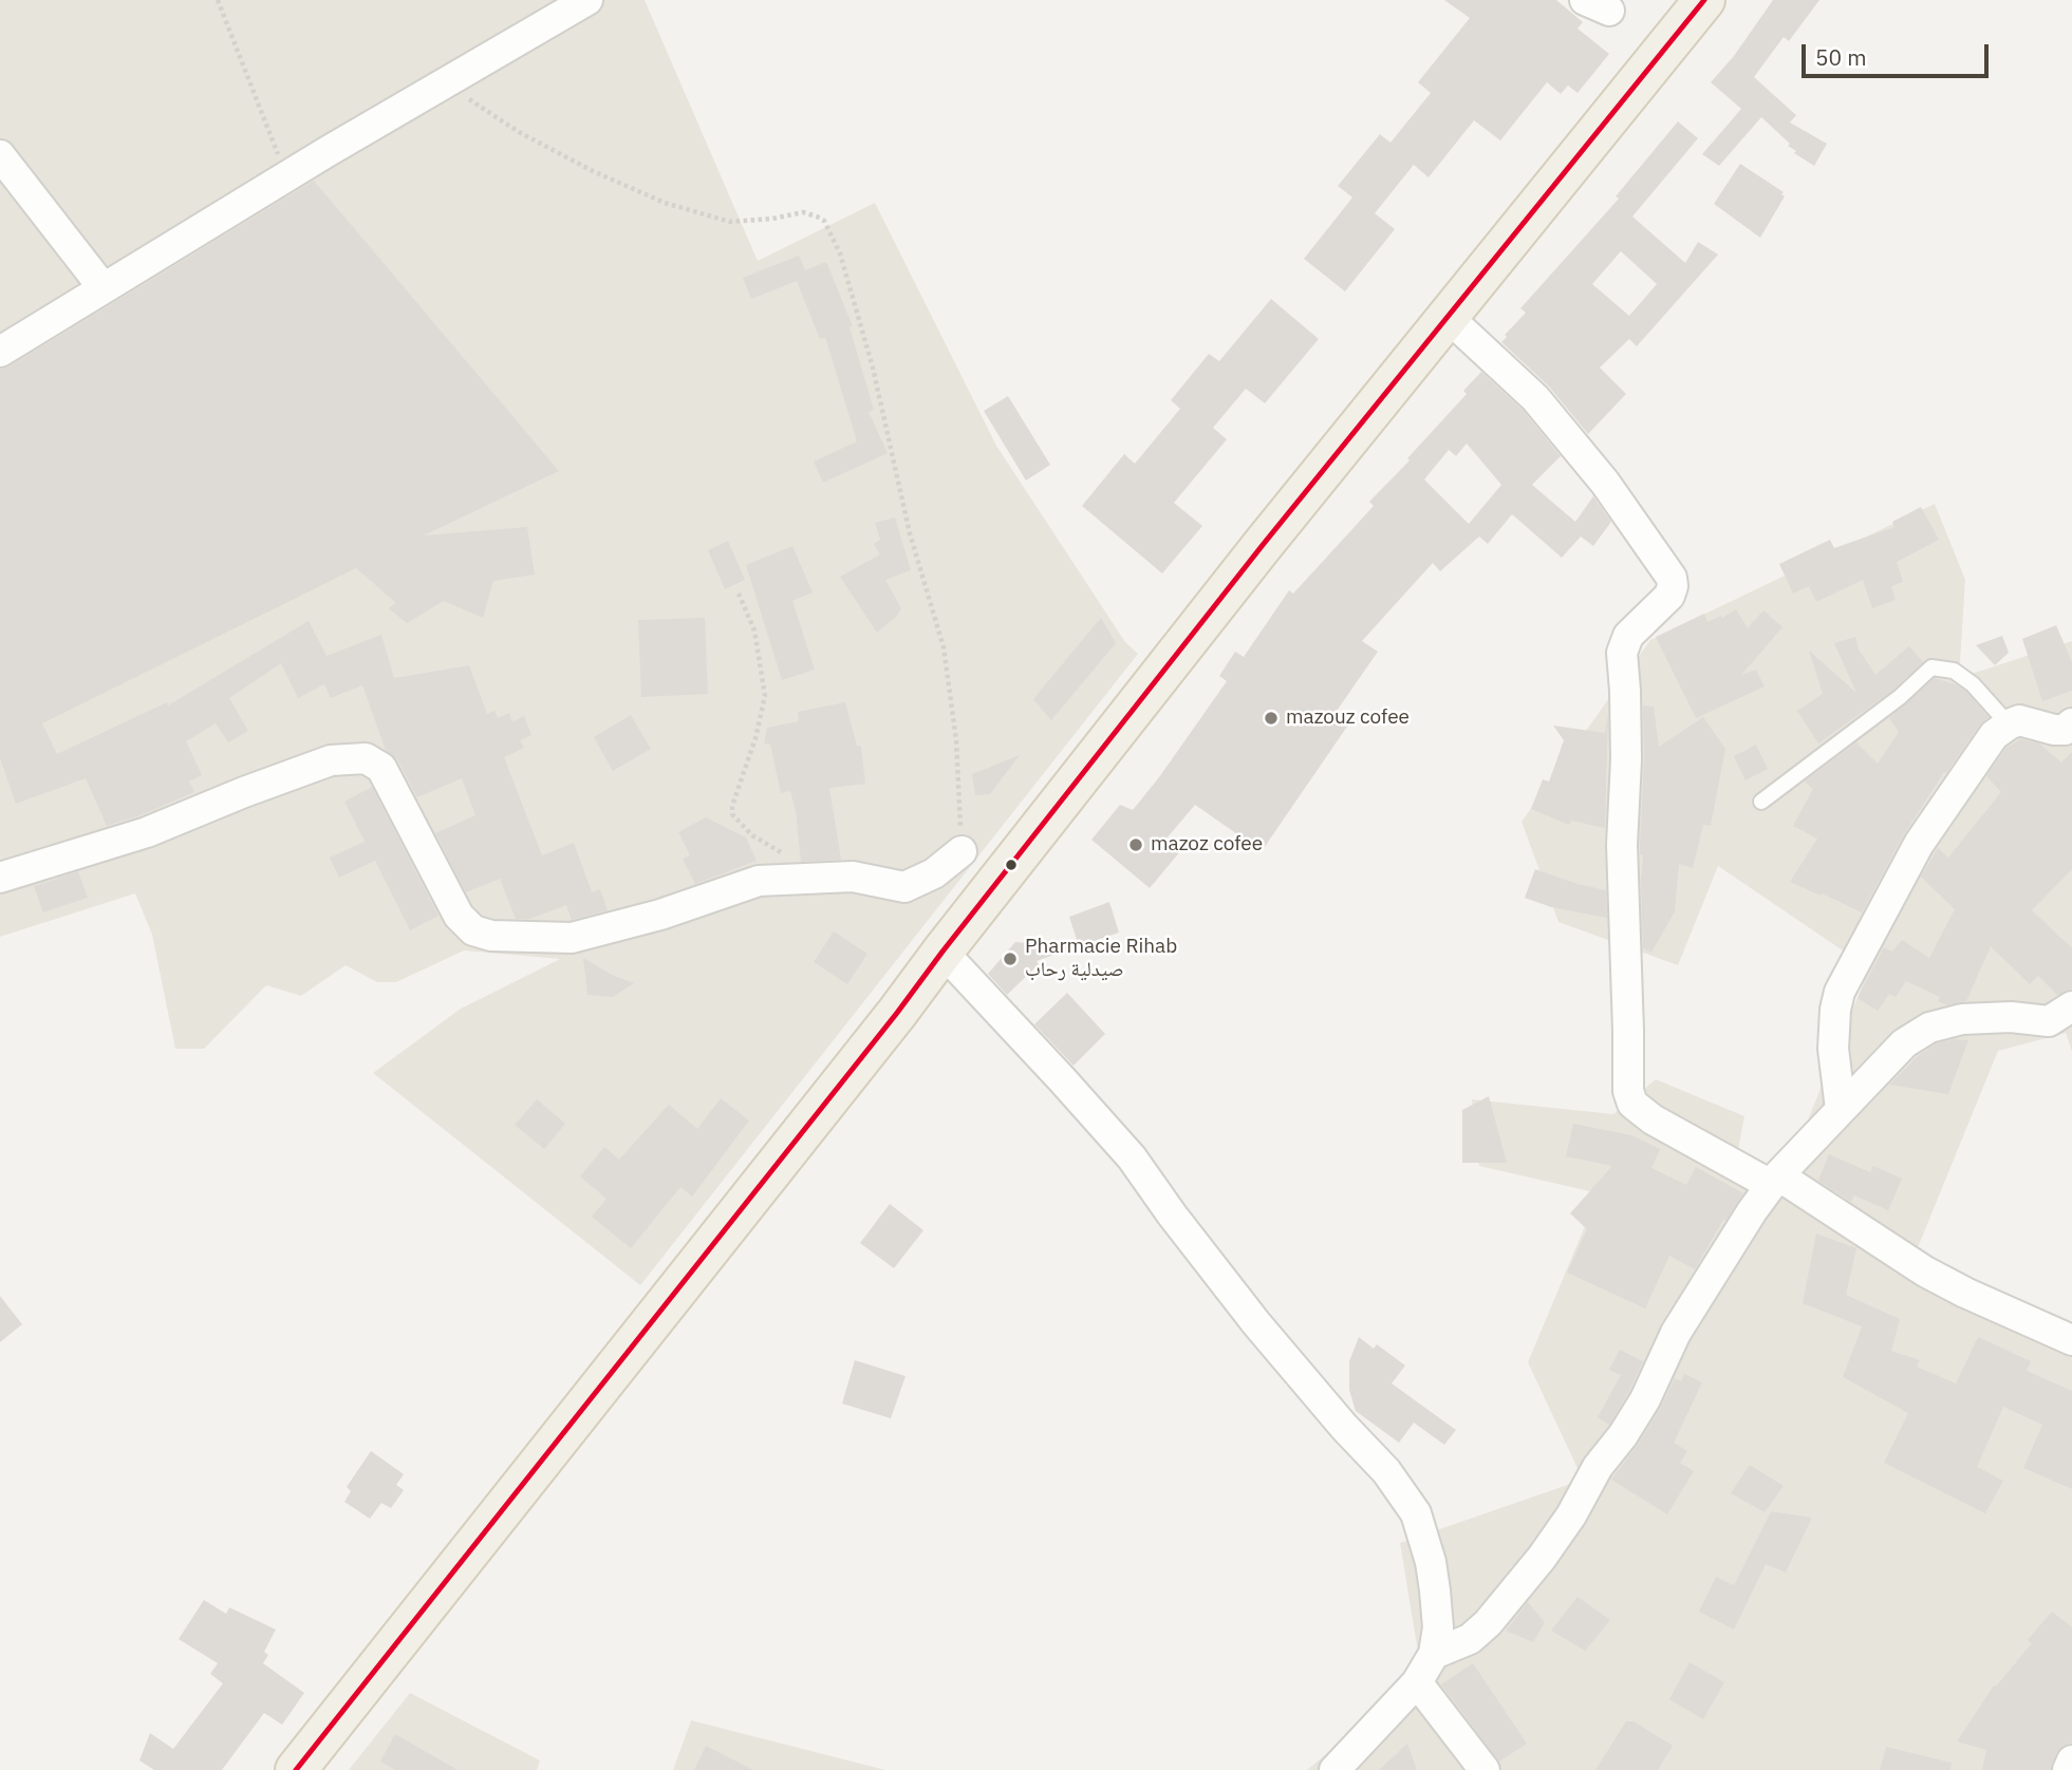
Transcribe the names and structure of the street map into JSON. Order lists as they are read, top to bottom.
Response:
{
  "places": ["mazouz cofee", "mazoz cofee", "Pharmacie Rihab صيدلية رحاب"],
  "scale_bar": "50 m"
}
